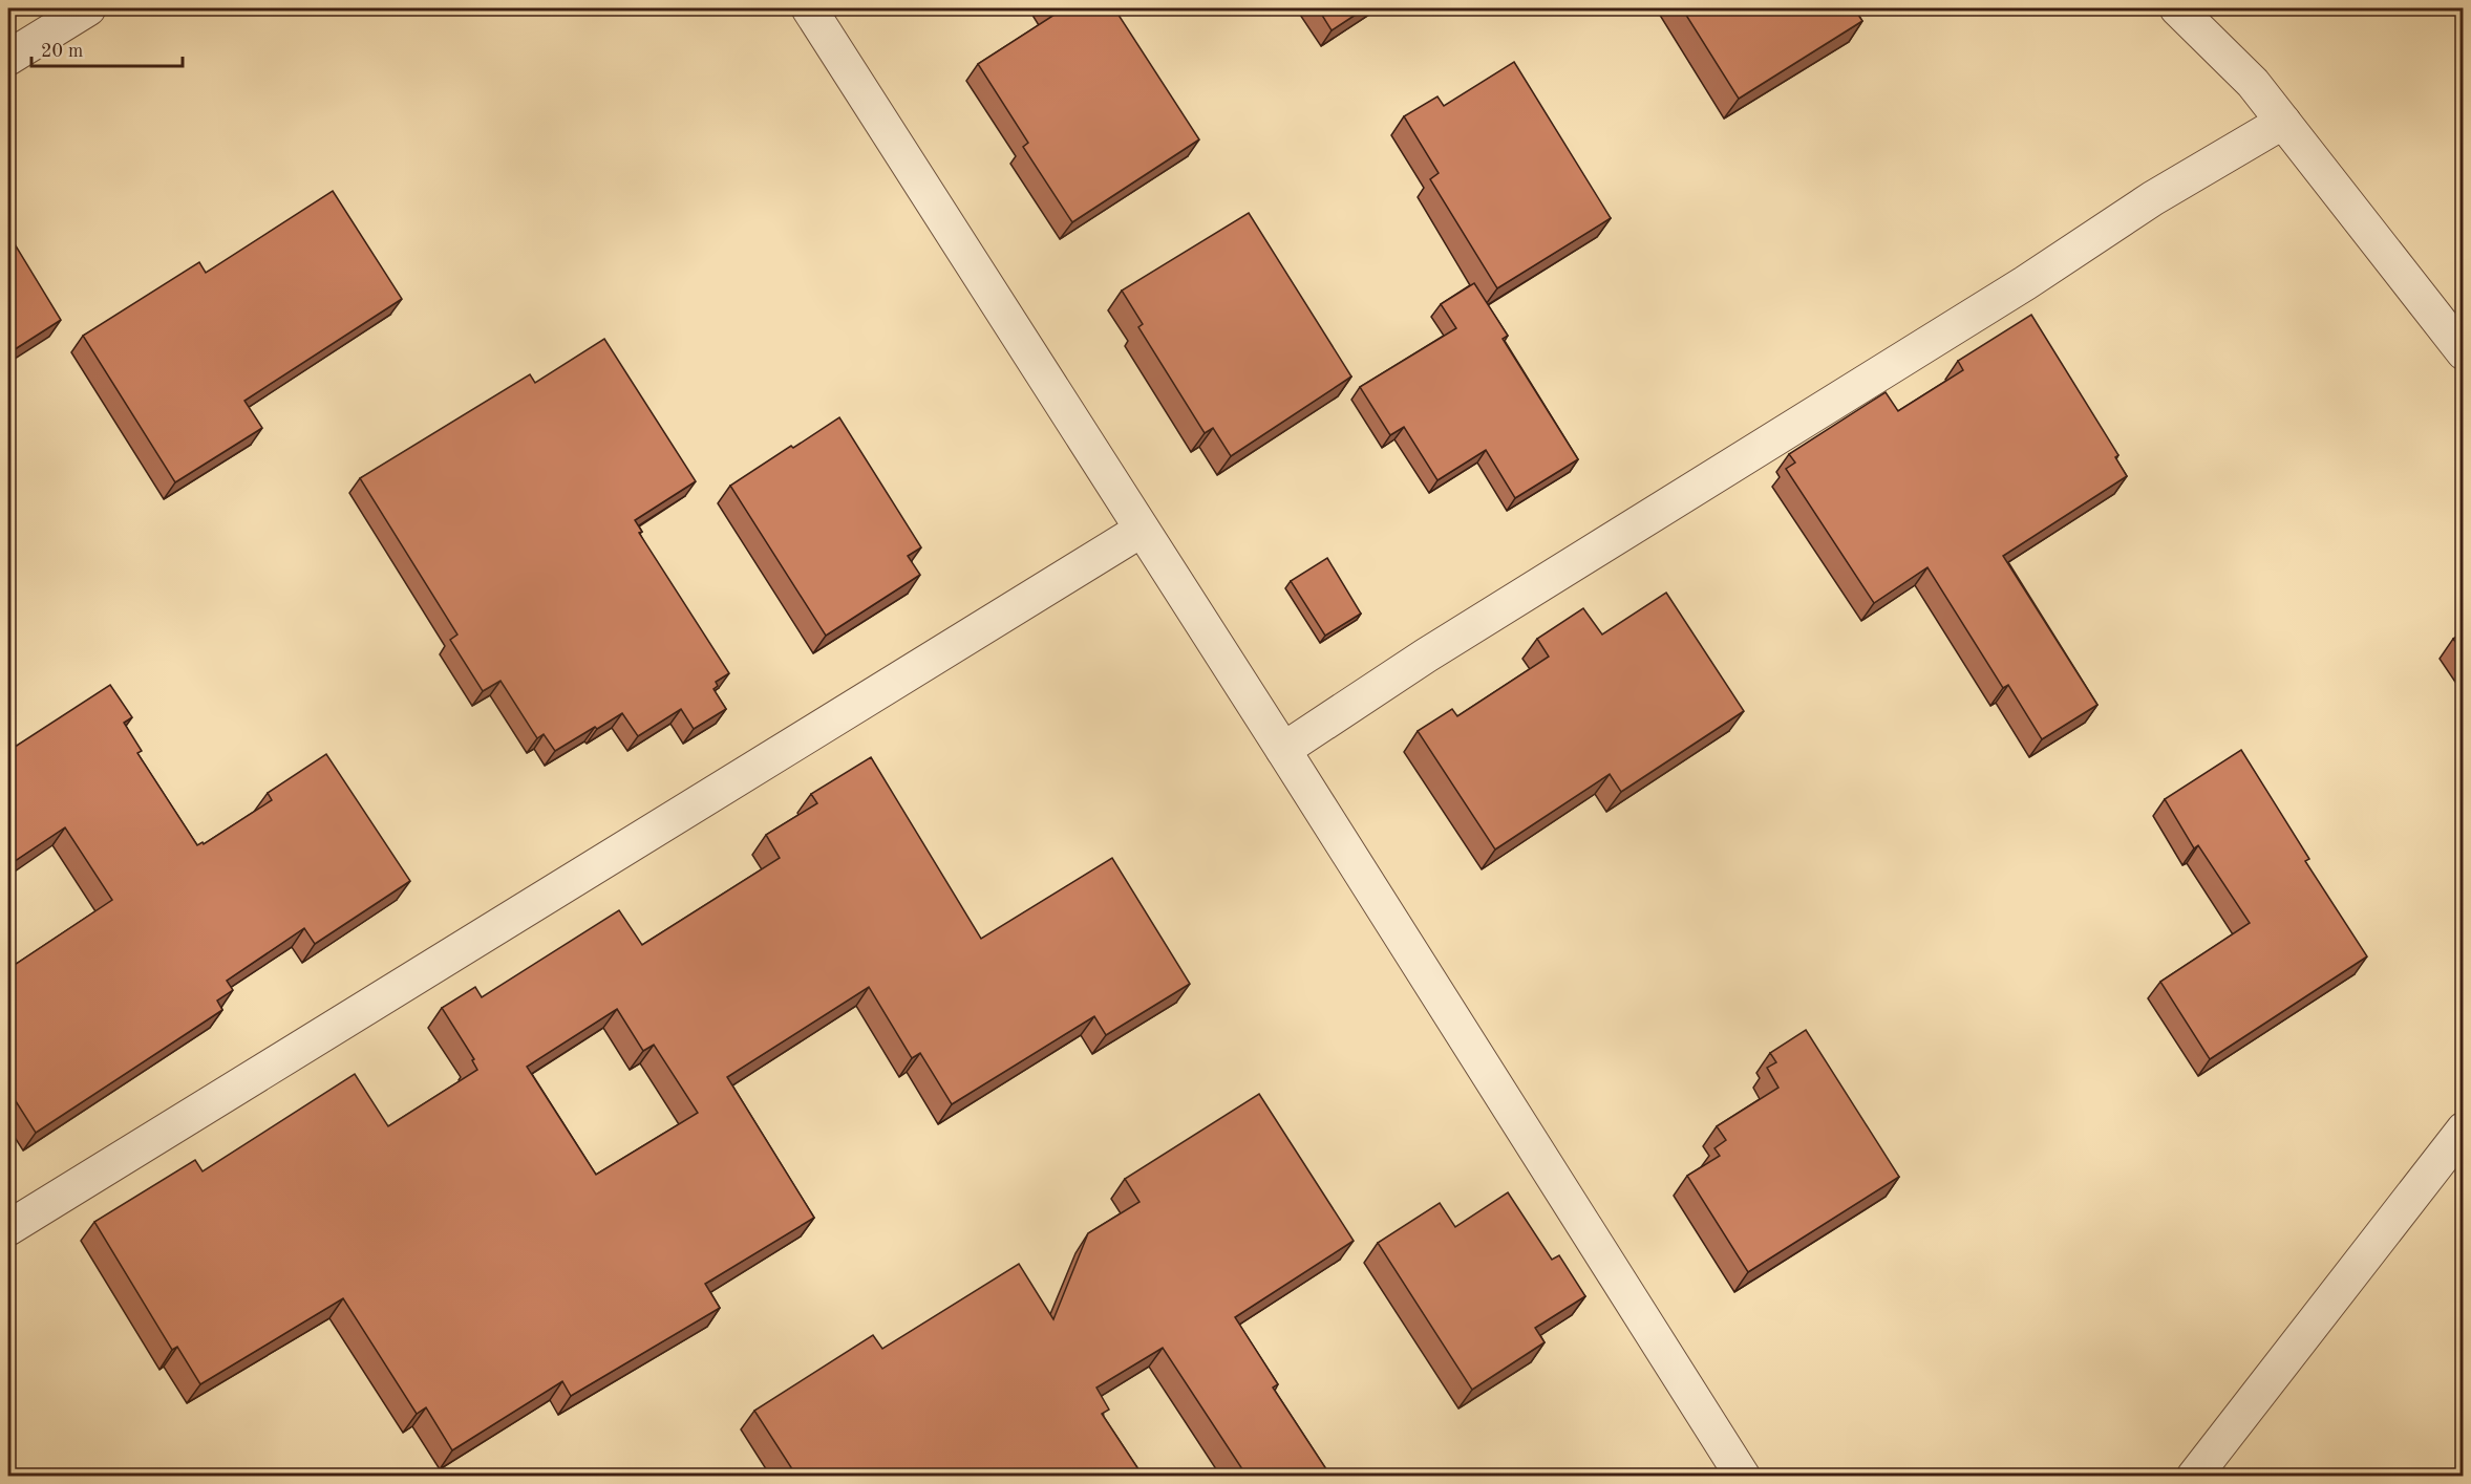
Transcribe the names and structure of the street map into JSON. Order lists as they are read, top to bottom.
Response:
{
  "scale_bar": "20 m"
}
